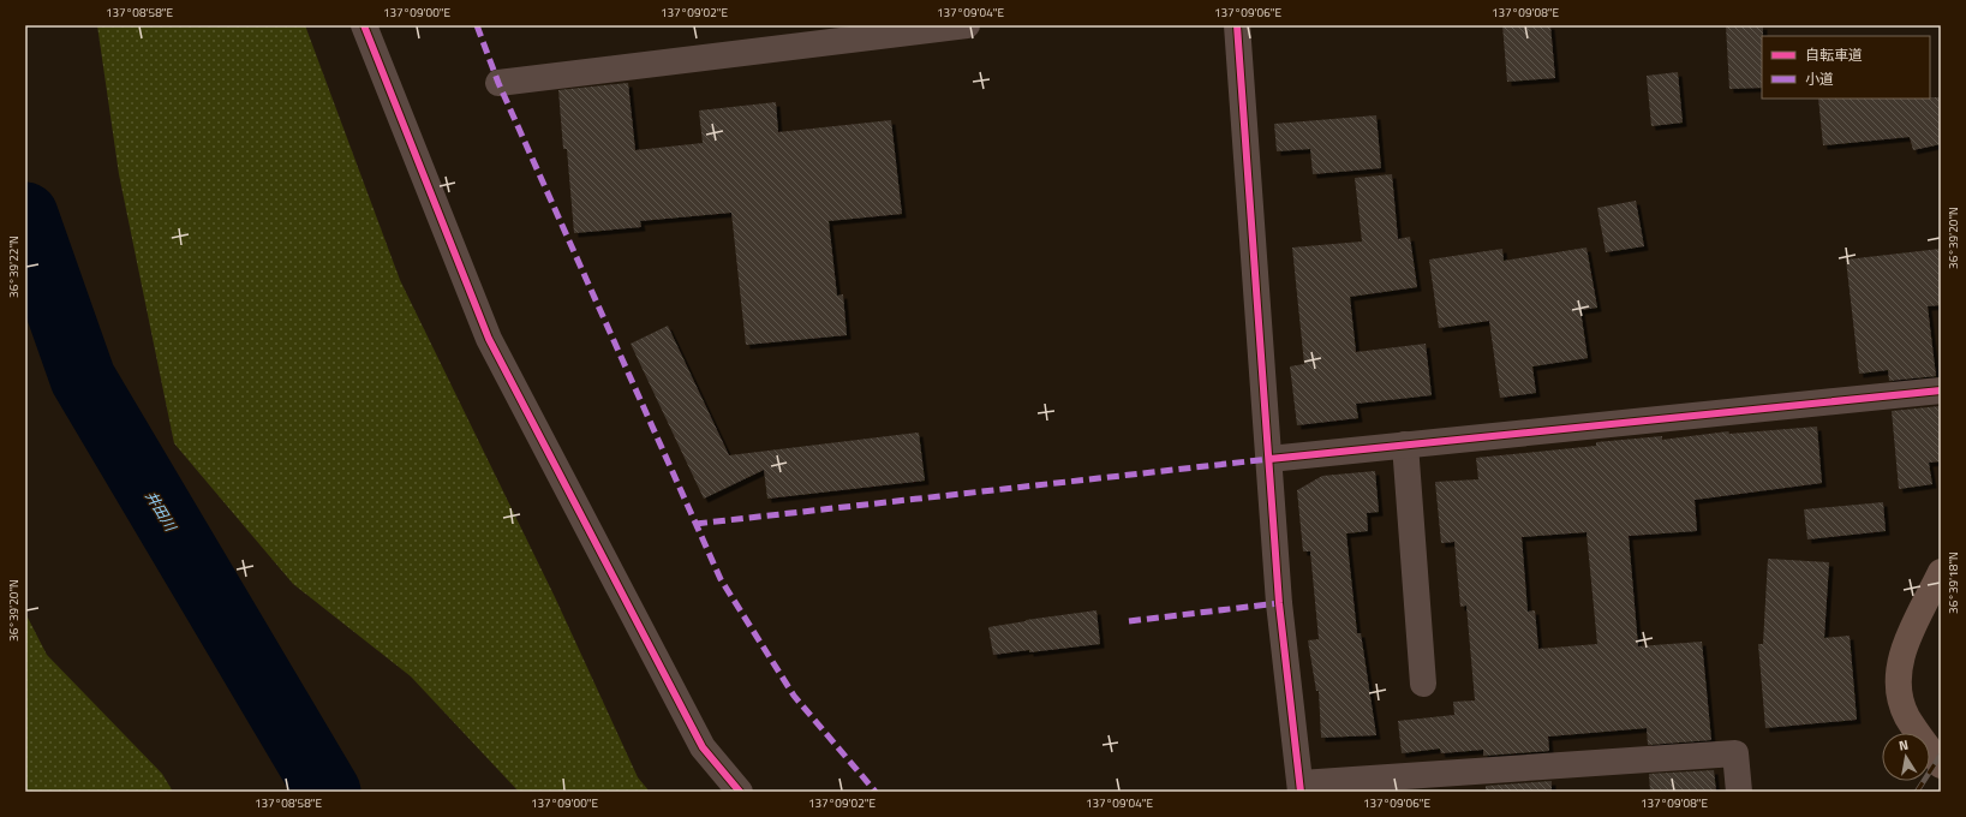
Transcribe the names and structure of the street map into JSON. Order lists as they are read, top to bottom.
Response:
{
  "water": ["井田川"],
  "legend": ["自転車道", "小道"],
  "north": "top",
  "coordinates": [
    "137°08'58\"E",
    "137°09'00\"E",
    "137°09'02\"E",
    "137°09'04\"E",
    "137°09'06\"E",
    "137°09'08\"E",
    "36°39'20\"N",
    "36°39'22\"N",
    "36°39'18\"N"
  ]
}
